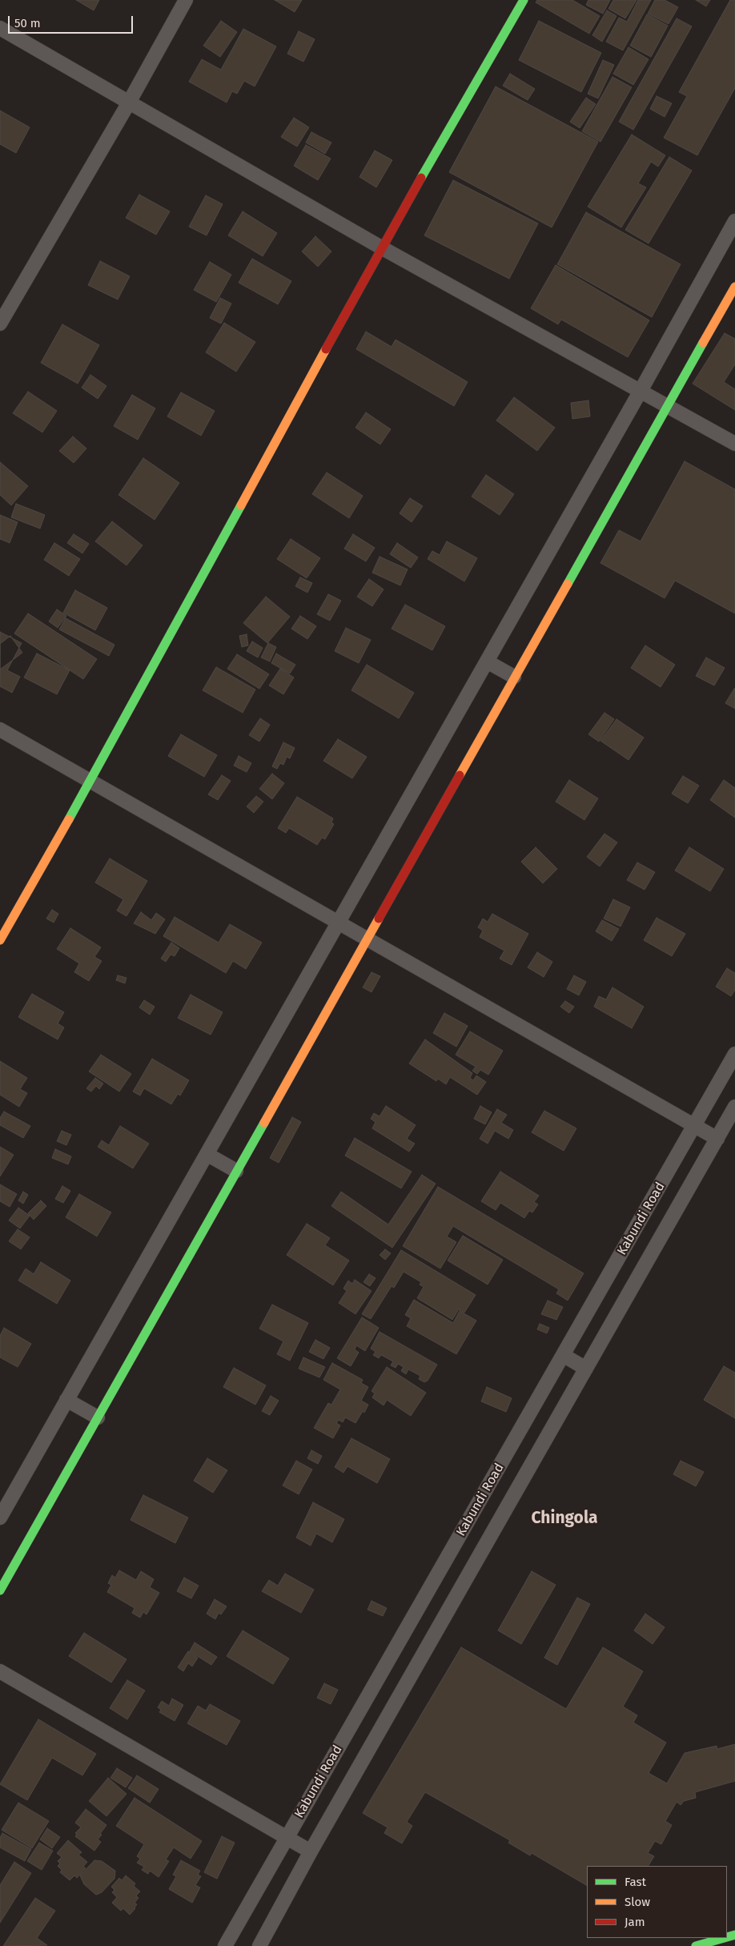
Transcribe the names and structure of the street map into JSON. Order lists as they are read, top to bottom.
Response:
{
  "streets": {
    "street": ["Kabundi Road"]
  },
  "districts": ["Chingola"],
  "legend": ["Fast", "Slow", "Jam"],
  "scale_bar": "50 m"
}
